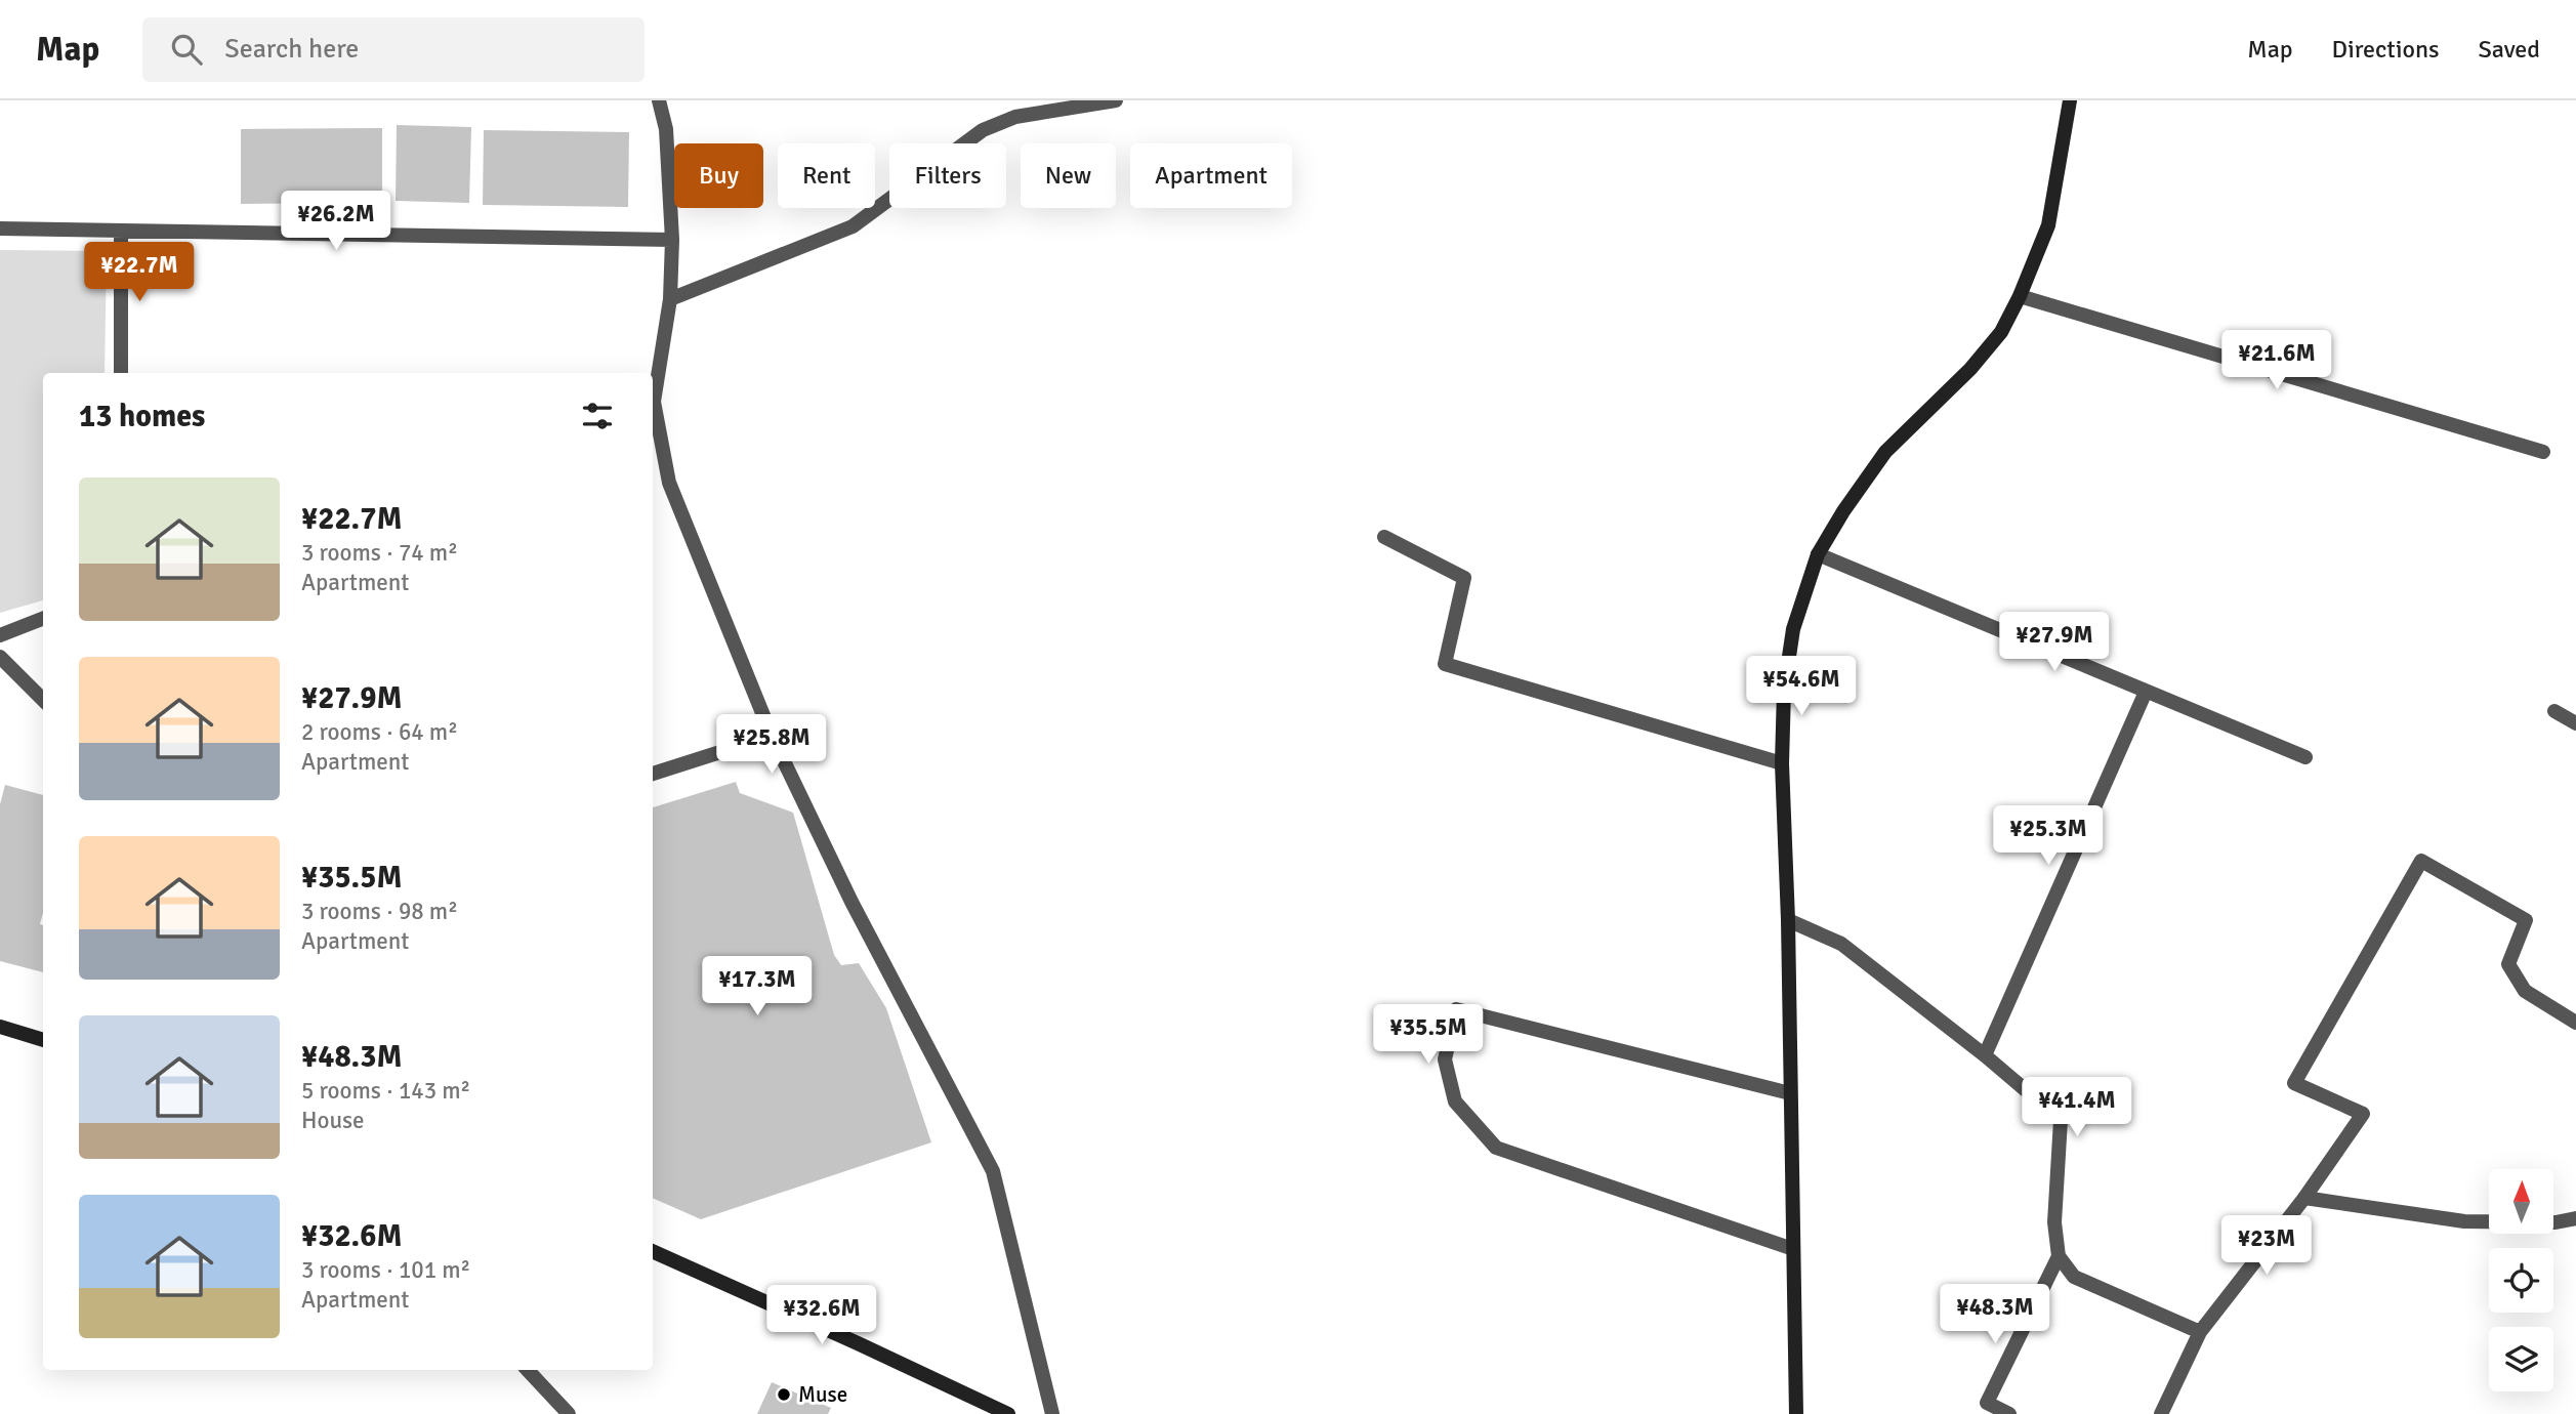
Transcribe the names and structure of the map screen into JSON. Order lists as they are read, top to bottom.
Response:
{
  "places": ["Muse"],
  "north": "top",
  "page": {
    "header": "Map",
    "search": "Search here",
    "nav": ["Map", "Directions", "Saved"],
    "chip": [
      "Buy",
      "Rent",
      "Filters",
      "New",
      "Apartment"
    ],
    "price": [
      "¥26.2M",
      "¥22.7M",
      "¥21.6M",
      "¥27.9M",
      "¥54.6M",
      "¥25.8M",
      "¥25.3M",
      "¥17.3M",
      "¥35.5M",
      "¥41.4M",
      "¥23M",
      "¥48.3M",
      "¥32.6M"
    ],
    "heading": "13 homes",
    "list": [
      {
        "name": "¥22.7M",
        "note": "3 rooms · 74 m² · Apartment"
      },
      {
        "name": "¥27.9M",
        "note": "2 rooms · 64 m² · Apartment"
      },
      {
        "name": "¥35.5M",
        "note": "3 rooms · 98 m² · Apartment"
      },
      {
        "name": "¥48.3M",
        "note": "5 rooms · 143 m² · House"
      },
      {
        "name": "¥32.6M",
        "note": "3 rooms · 101 m² · Apartment"
      }
    ]
  }
}
